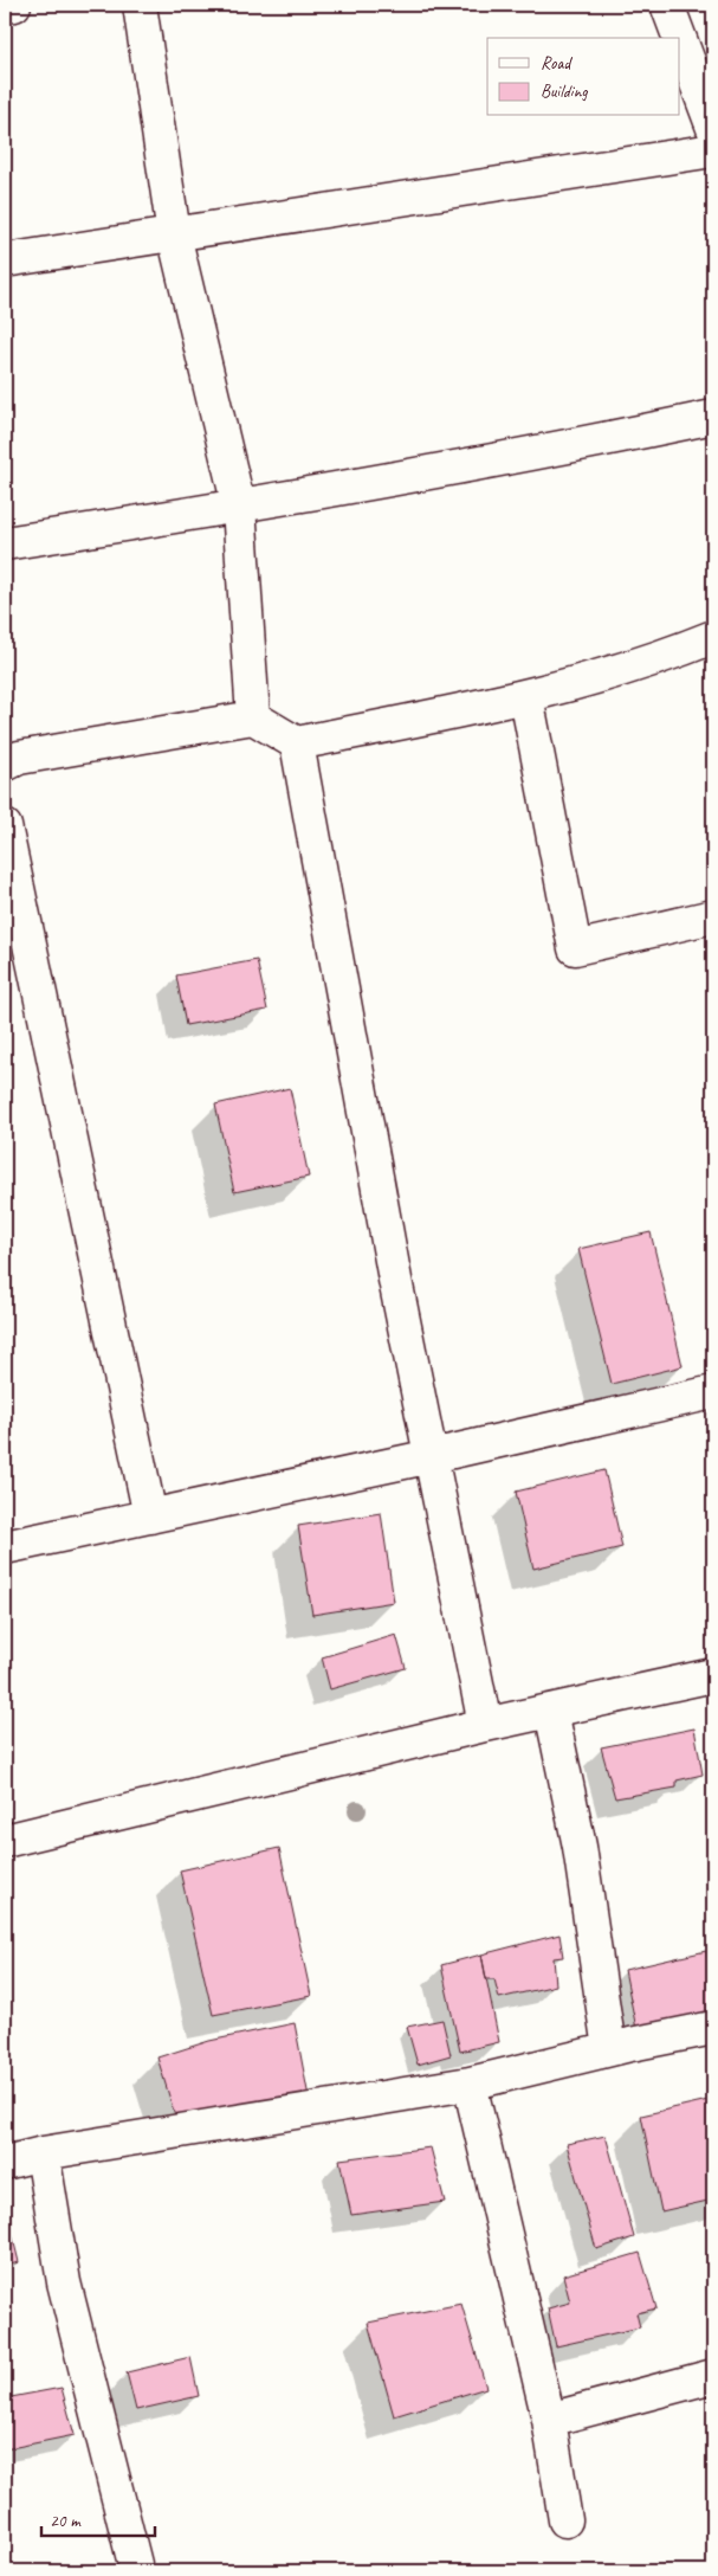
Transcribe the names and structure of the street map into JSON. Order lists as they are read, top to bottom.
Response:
{
  "legend": ["Road", "Building"],
  "scale_bar": "20 m"
}
